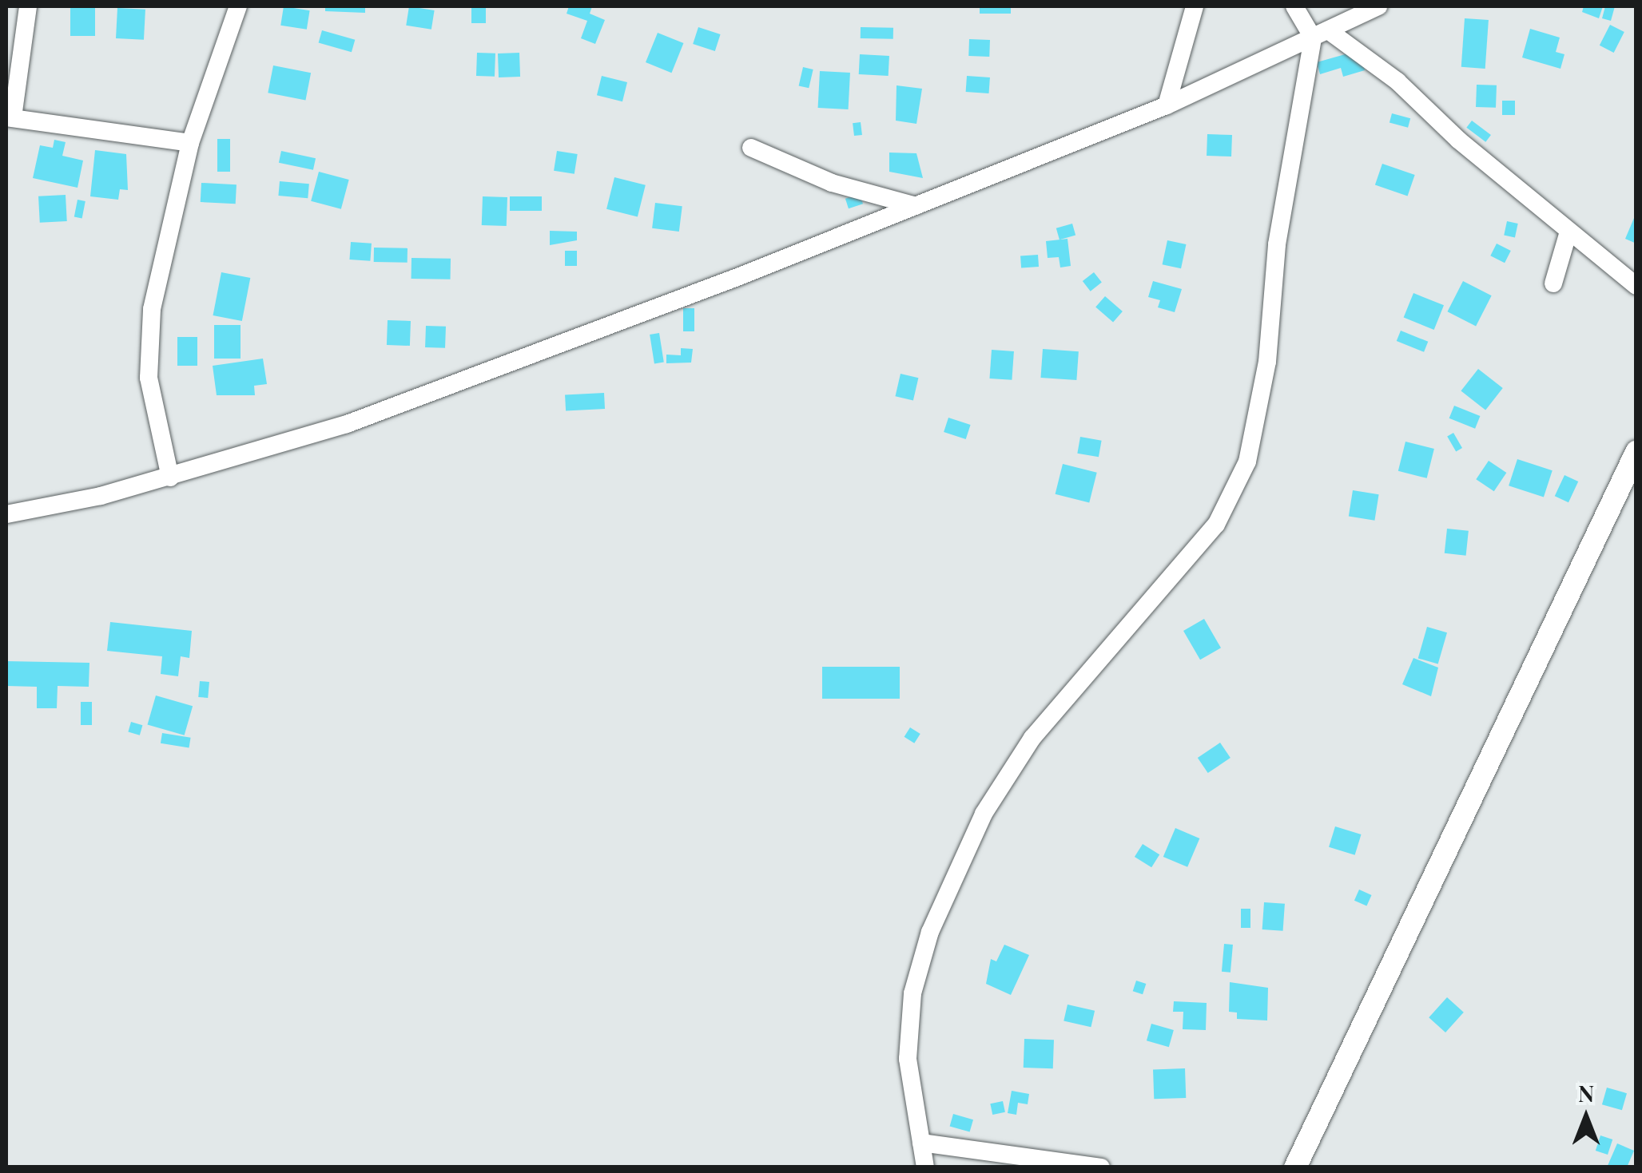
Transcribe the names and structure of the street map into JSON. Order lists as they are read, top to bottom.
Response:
{
  "north": "top"
}
